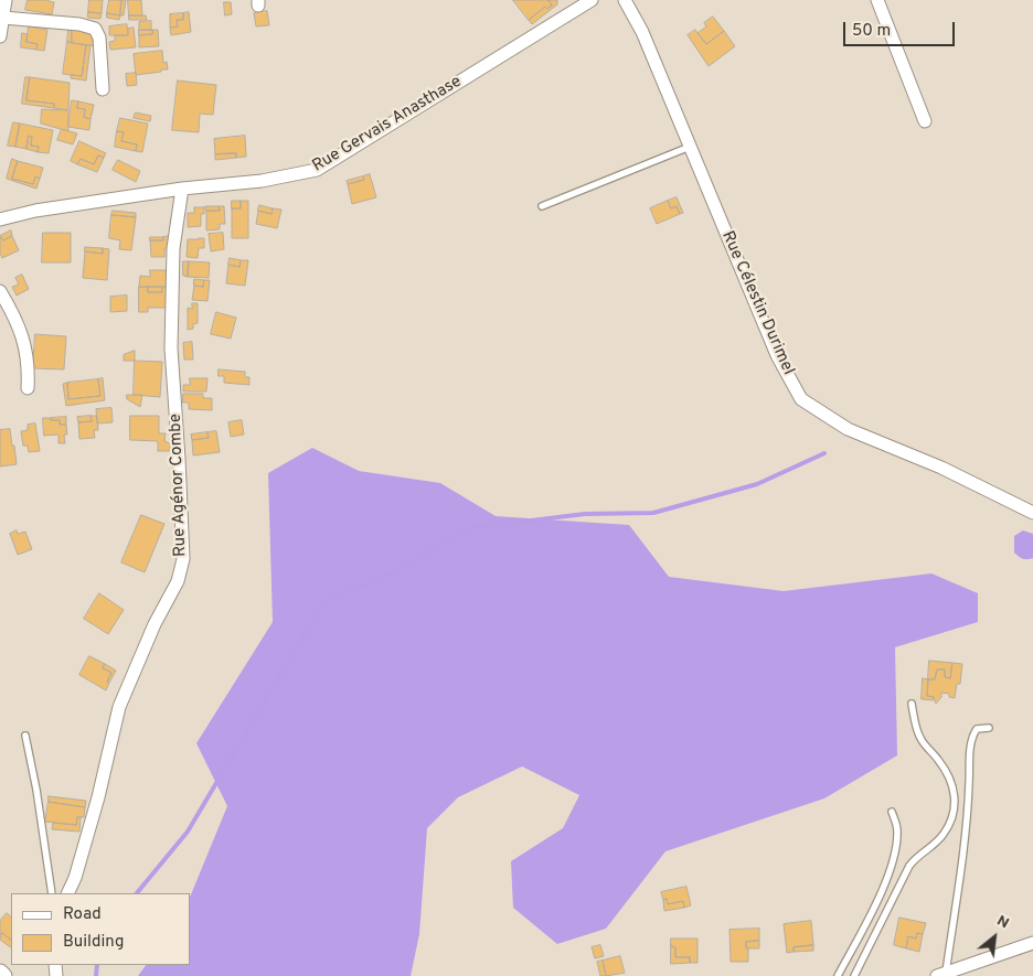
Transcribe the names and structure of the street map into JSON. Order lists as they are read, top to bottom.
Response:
{
  "streets": {
    "street": ["Rue Gervais Anasthase", "Rue Célestin Durimel", "Rue Agénor Combe"]
  },
  "crossings": [
    ["Rue Gervais Anasthase", "Rue Agénor Combe"]
  ],
  "legend": ["Road", "Building"],
  "scale_bar": "50 m",
  "north": "top right"
}
